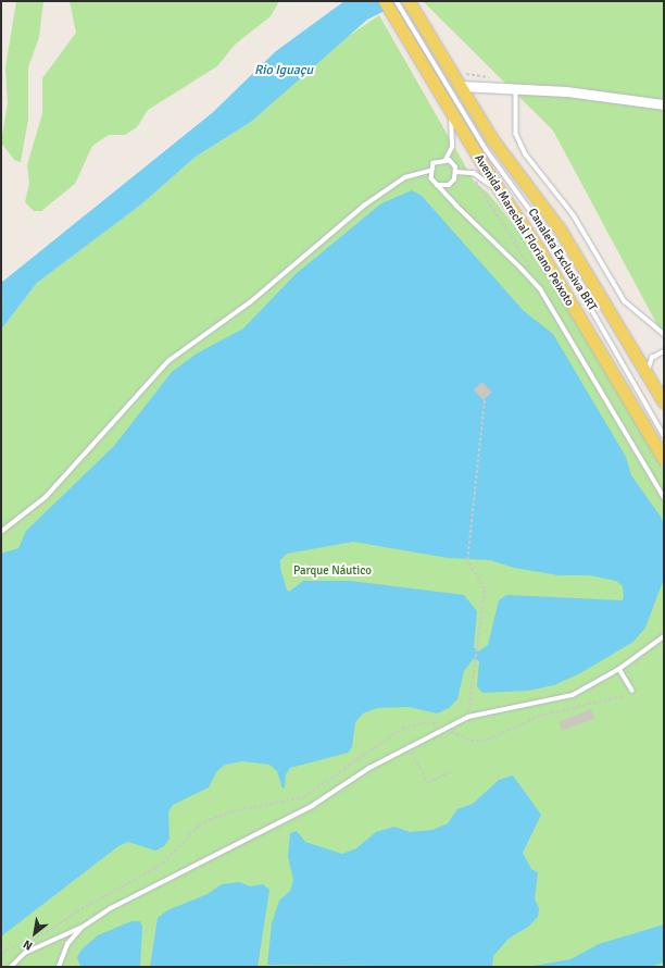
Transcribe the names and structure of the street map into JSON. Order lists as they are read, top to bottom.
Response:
{
  "streets": {
    "main road": ["Avenida Marechal Floriano Peixoto"],
    "lane": ["Canaleta Exclusiva BRT"]
  },
  "crossings": [
    ["Avenida Marechal Floriano Peixoto", "Canaleta Exclusiva BRT"]
  ],
  "water": ["Rio Iguaçu"],
  "parks": ["Parque Náutico"],
  "north": "bottom left"
}
